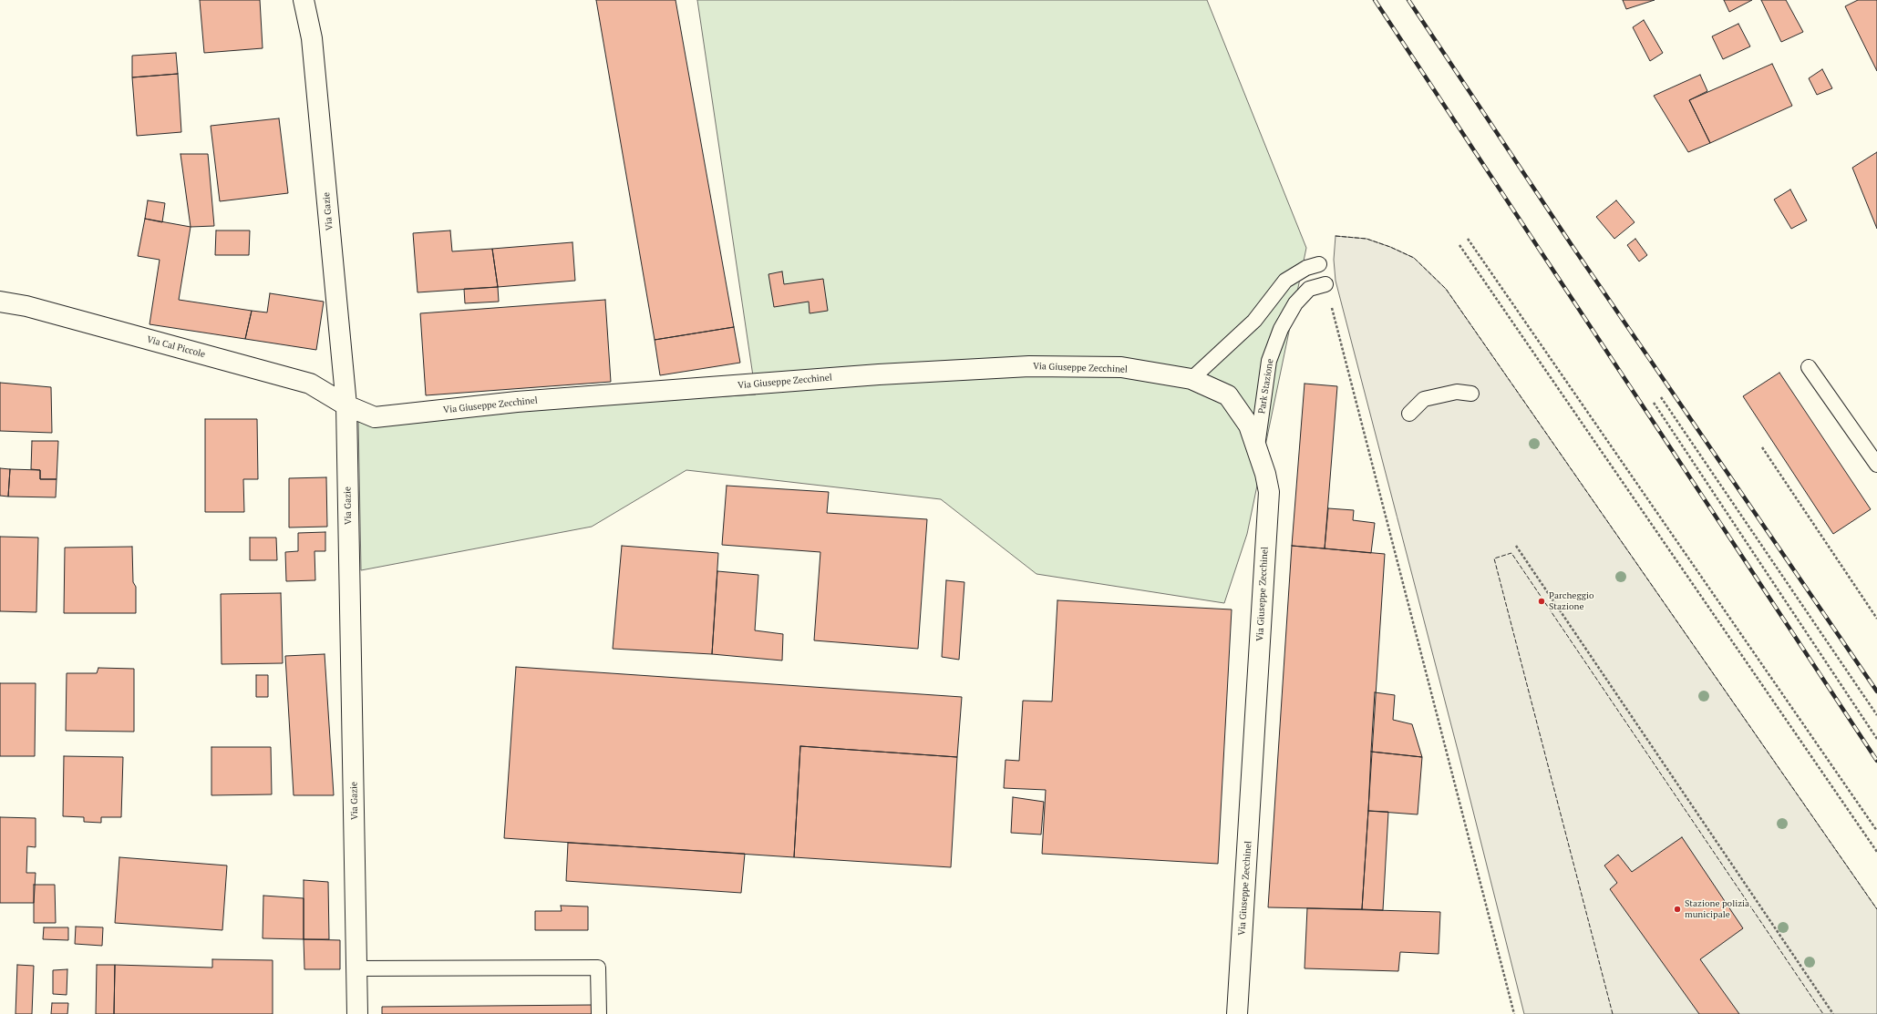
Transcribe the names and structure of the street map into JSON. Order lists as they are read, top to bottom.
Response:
{
  "streets": {
    "street": ["Via Gazie", "Via Cal Piccole", "Via Giuseppe Zecchinel"],
    "lane": ["Park Stazione"]
  },
  "crossings": [
    ["Via Gazie", "Via Cal Piccole"],
    ["Via Gazie", "Via Giuseppe Zecchinel"],
    ["Via Cal Piccole", "Via Giuseppe Zecchinel"],
    ["Via Giuseppe Zecchinel", "Park Stazione"]
  ],
  "places": ["Parcheggio Stazione", "Stazione polizia municipale"]
}
